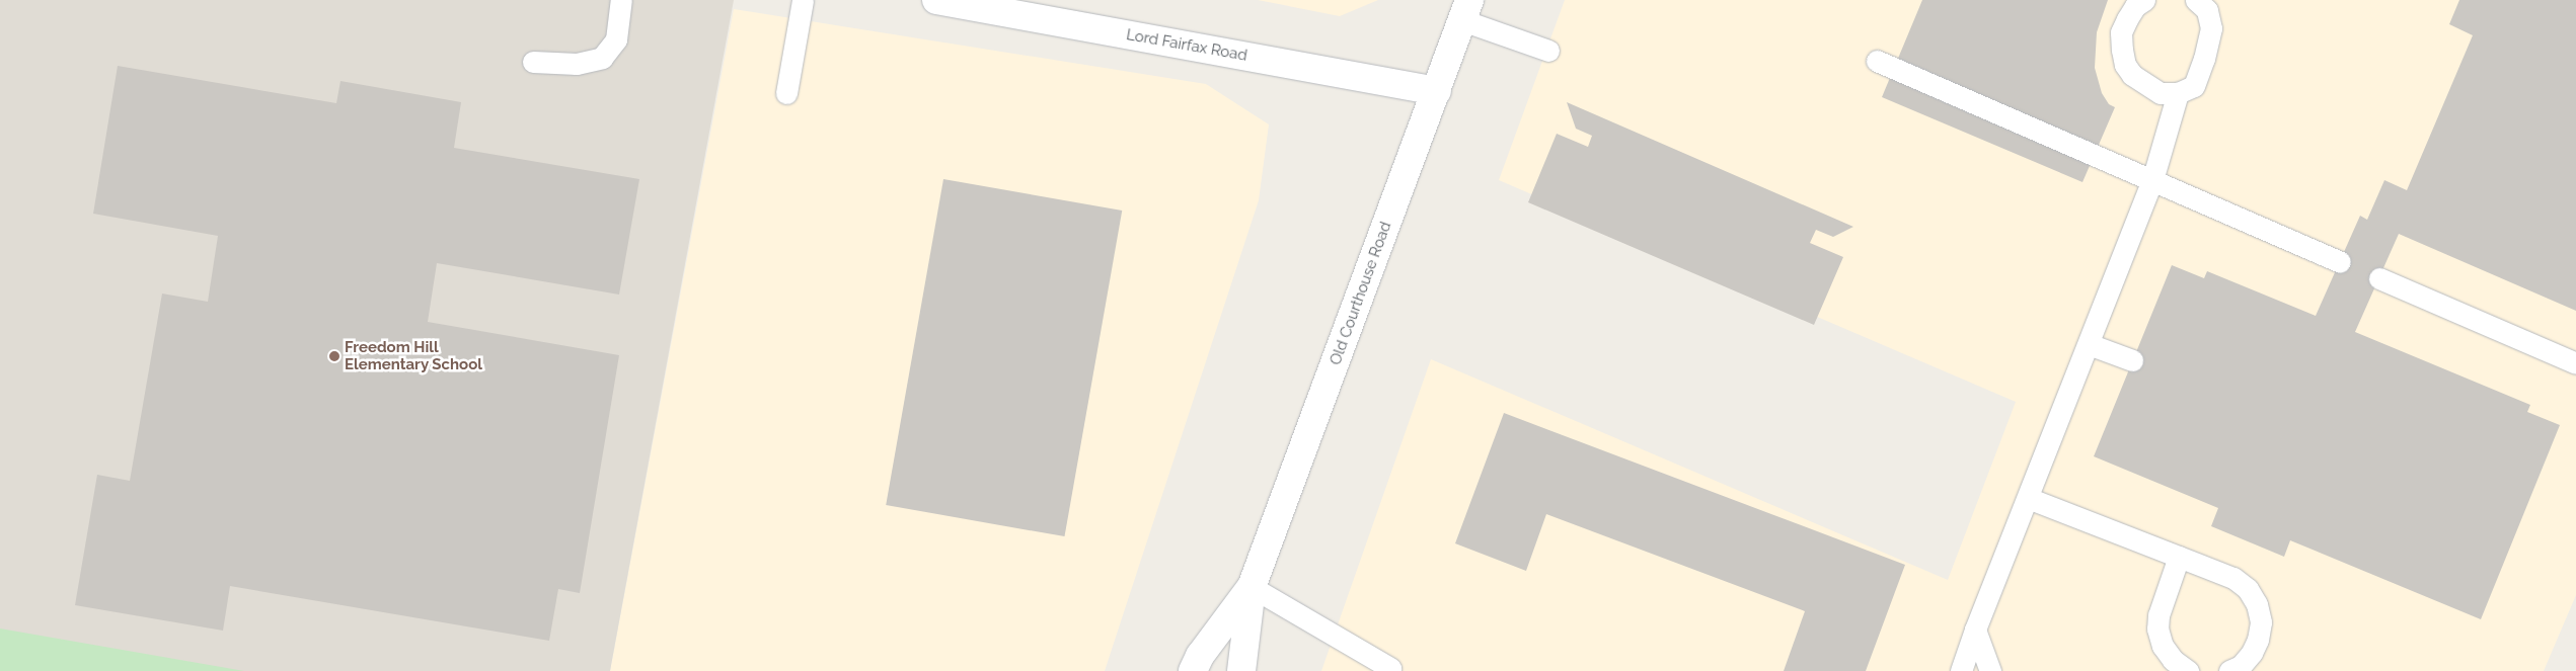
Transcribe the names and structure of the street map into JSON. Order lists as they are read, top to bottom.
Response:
{
  "streets": {
    "main road": ["Lord Fairfax Road", "Old Courthouse Road"]
  },
  "crossings": [
    ["Lord Fairfax Road", "Old Courthouse Road"]
  ],
  "places": ["Freedom Hill Elementary School"]
}
